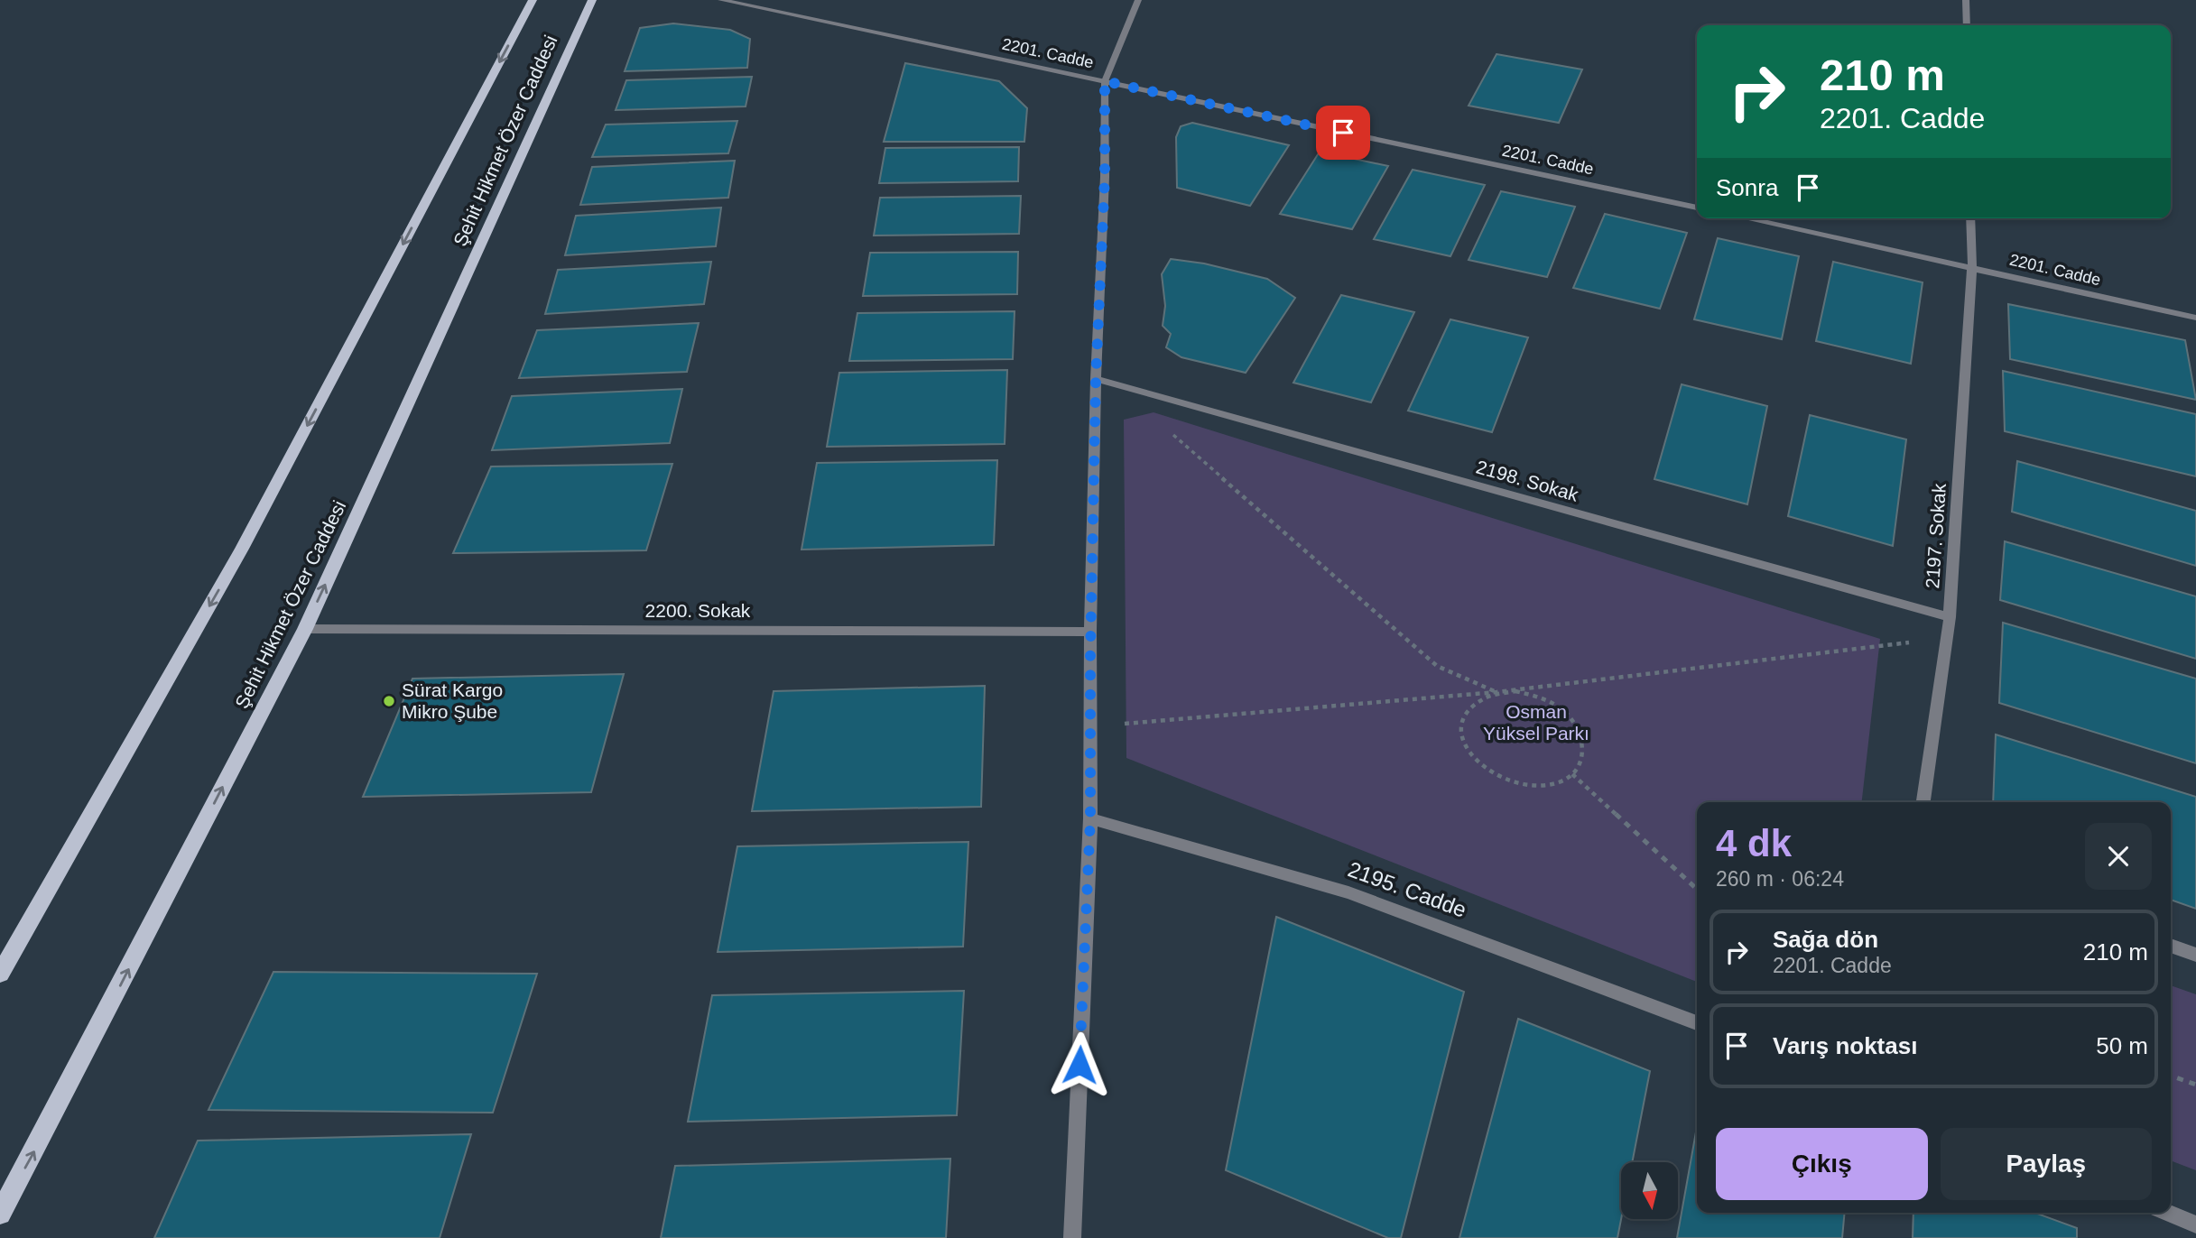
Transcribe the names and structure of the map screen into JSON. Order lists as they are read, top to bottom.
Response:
{
  "streets": {
    "main road": ["Şehit Hikmet Özer Caddesi"],
    "street": [
      "2201. Cadde",
      "2198. Sokak",
      "2197. Sokak",
      "2200. Sokak",
      "2195. Cadde"
    ]
  },
  "crossings": [
    ["2201. Cadde", "2197. Sokak"],
    ["Şehit Hikmet Özer Caddesi", "2200. Sokak"],
    ["2198. Sokak", "2197. Sokak"]
  ],
  "parks": ["Osman Yüksel Parkı"],
  "places": ["Sürat Kargo Mikro Şube"],
  "north": "bottom",
  "page": {
    "turn": ["210 m", "2201. Cadde"],
    "then": "Sonra",
    "heading": ["4 dk", "260 m · 06:24"],
    "list": [
      {
        "name": "Sağa dön",
        "note": "2201. Cadde",
        "value": "210 m"
      },
      {
        "name": "Varış noktası",
        "value": "50 m"
      }
    ],
    "buttons": ["Çıkış", "Paylaş"]
  }
}
